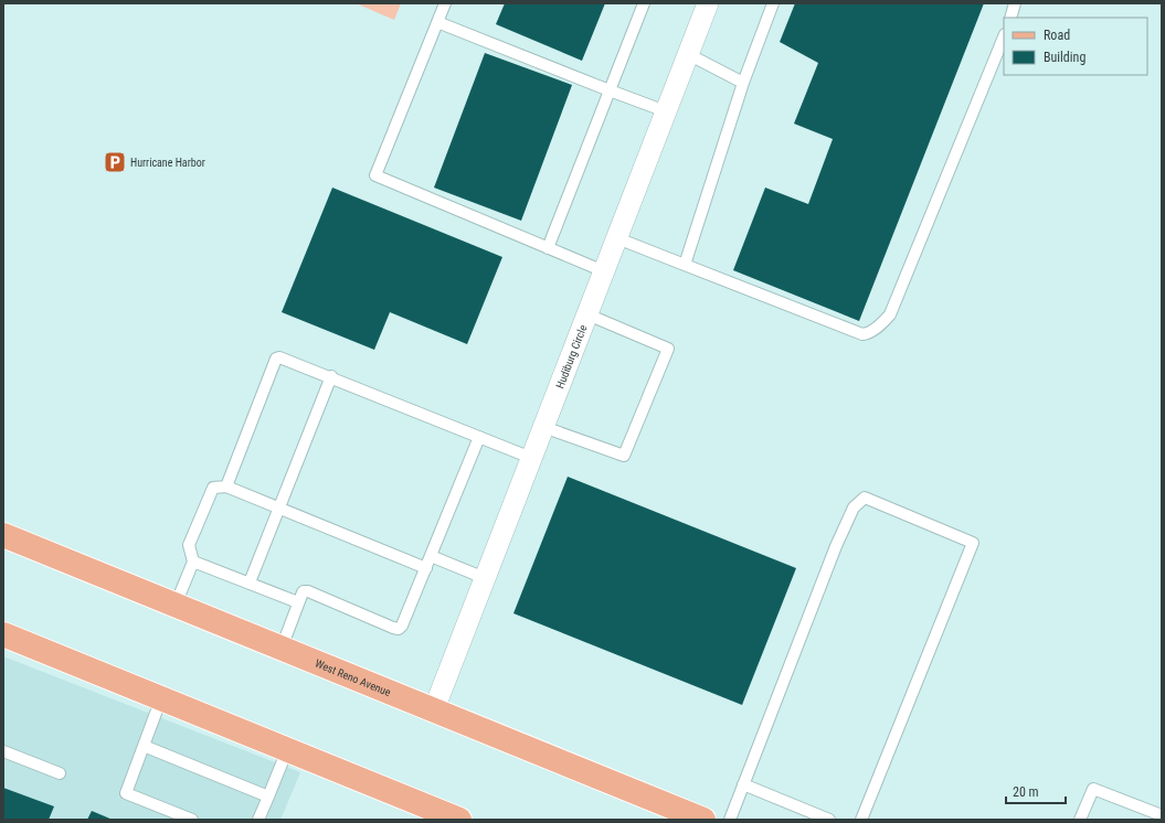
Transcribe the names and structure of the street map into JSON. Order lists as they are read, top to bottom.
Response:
{
  "streets": {
    "main road": ["West Reno Avenue"],
    "street": ["Hudiburg Circle"]
  },
  "crossings": [
    ["Hudiburg Circle", "West Reno Avenue"]
  ],
  "places": {
    "parking": ["Hurricane Harbor"]
  },
  "legend": ["Road", "Building"],
  "scale_bar": "20 m"
}
